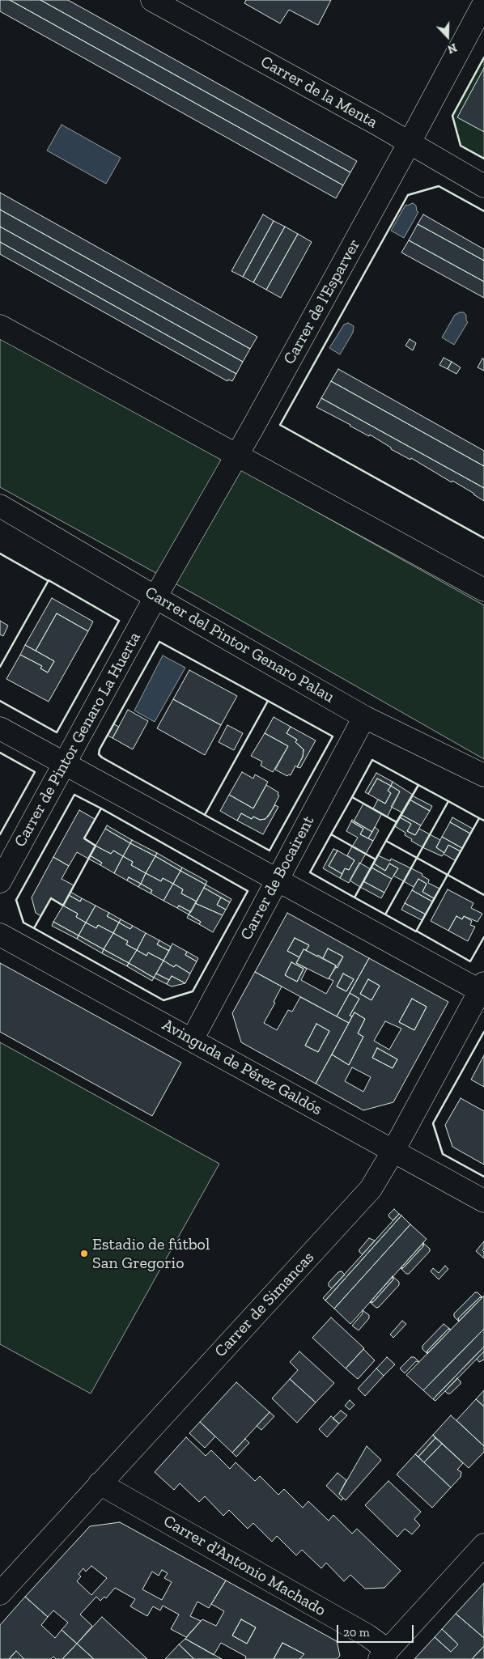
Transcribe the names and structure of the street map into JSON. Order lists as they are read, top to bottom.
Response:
{
  "streets": {
    "street": [
      "Carrer de la Menta",
      "Carrer de l'Esparver",
      "Carrer del Pintor Genaro Palau",
      "Carrer de Pintor Genaro La Huerta",
      "Carrer de Bocairent",
      "Avinguda de Pérez Galdós",
      "Carrer de Simancas",
      "Carrer d'Antonio Machado"
    ]
  },
  "crossings": [
    ["Carrer de la Menta", "Carrer de l'Esparver"],
    ["Carrer de l'Esparver", "Carrer del Pintor Genaro Palau"],
    ["Carrer de l'Esparver", "Carrer de Pintor Genaro La Huerta"],
    ["Carrer del Pintor Genaro Palau", "Carrer de Pintor Genaro La Huerta"],
    ["Carrer del Pintor Genaro Palau", "Carrer de Bocairent"],
    ["Carrer de Bocairent", "Avinguda de Pérez Galdós"],
    ["Avinguda de Pérez Galdós", "Carrer de Simancas"],
    ["Carrer de Simancas", "Carrer d'Antonio Machado"]
  ],
  "places": ["Estadio de fútbol San Gregorio"],
  "scale_bar": "20 m",
  "north": "bottom"
}
